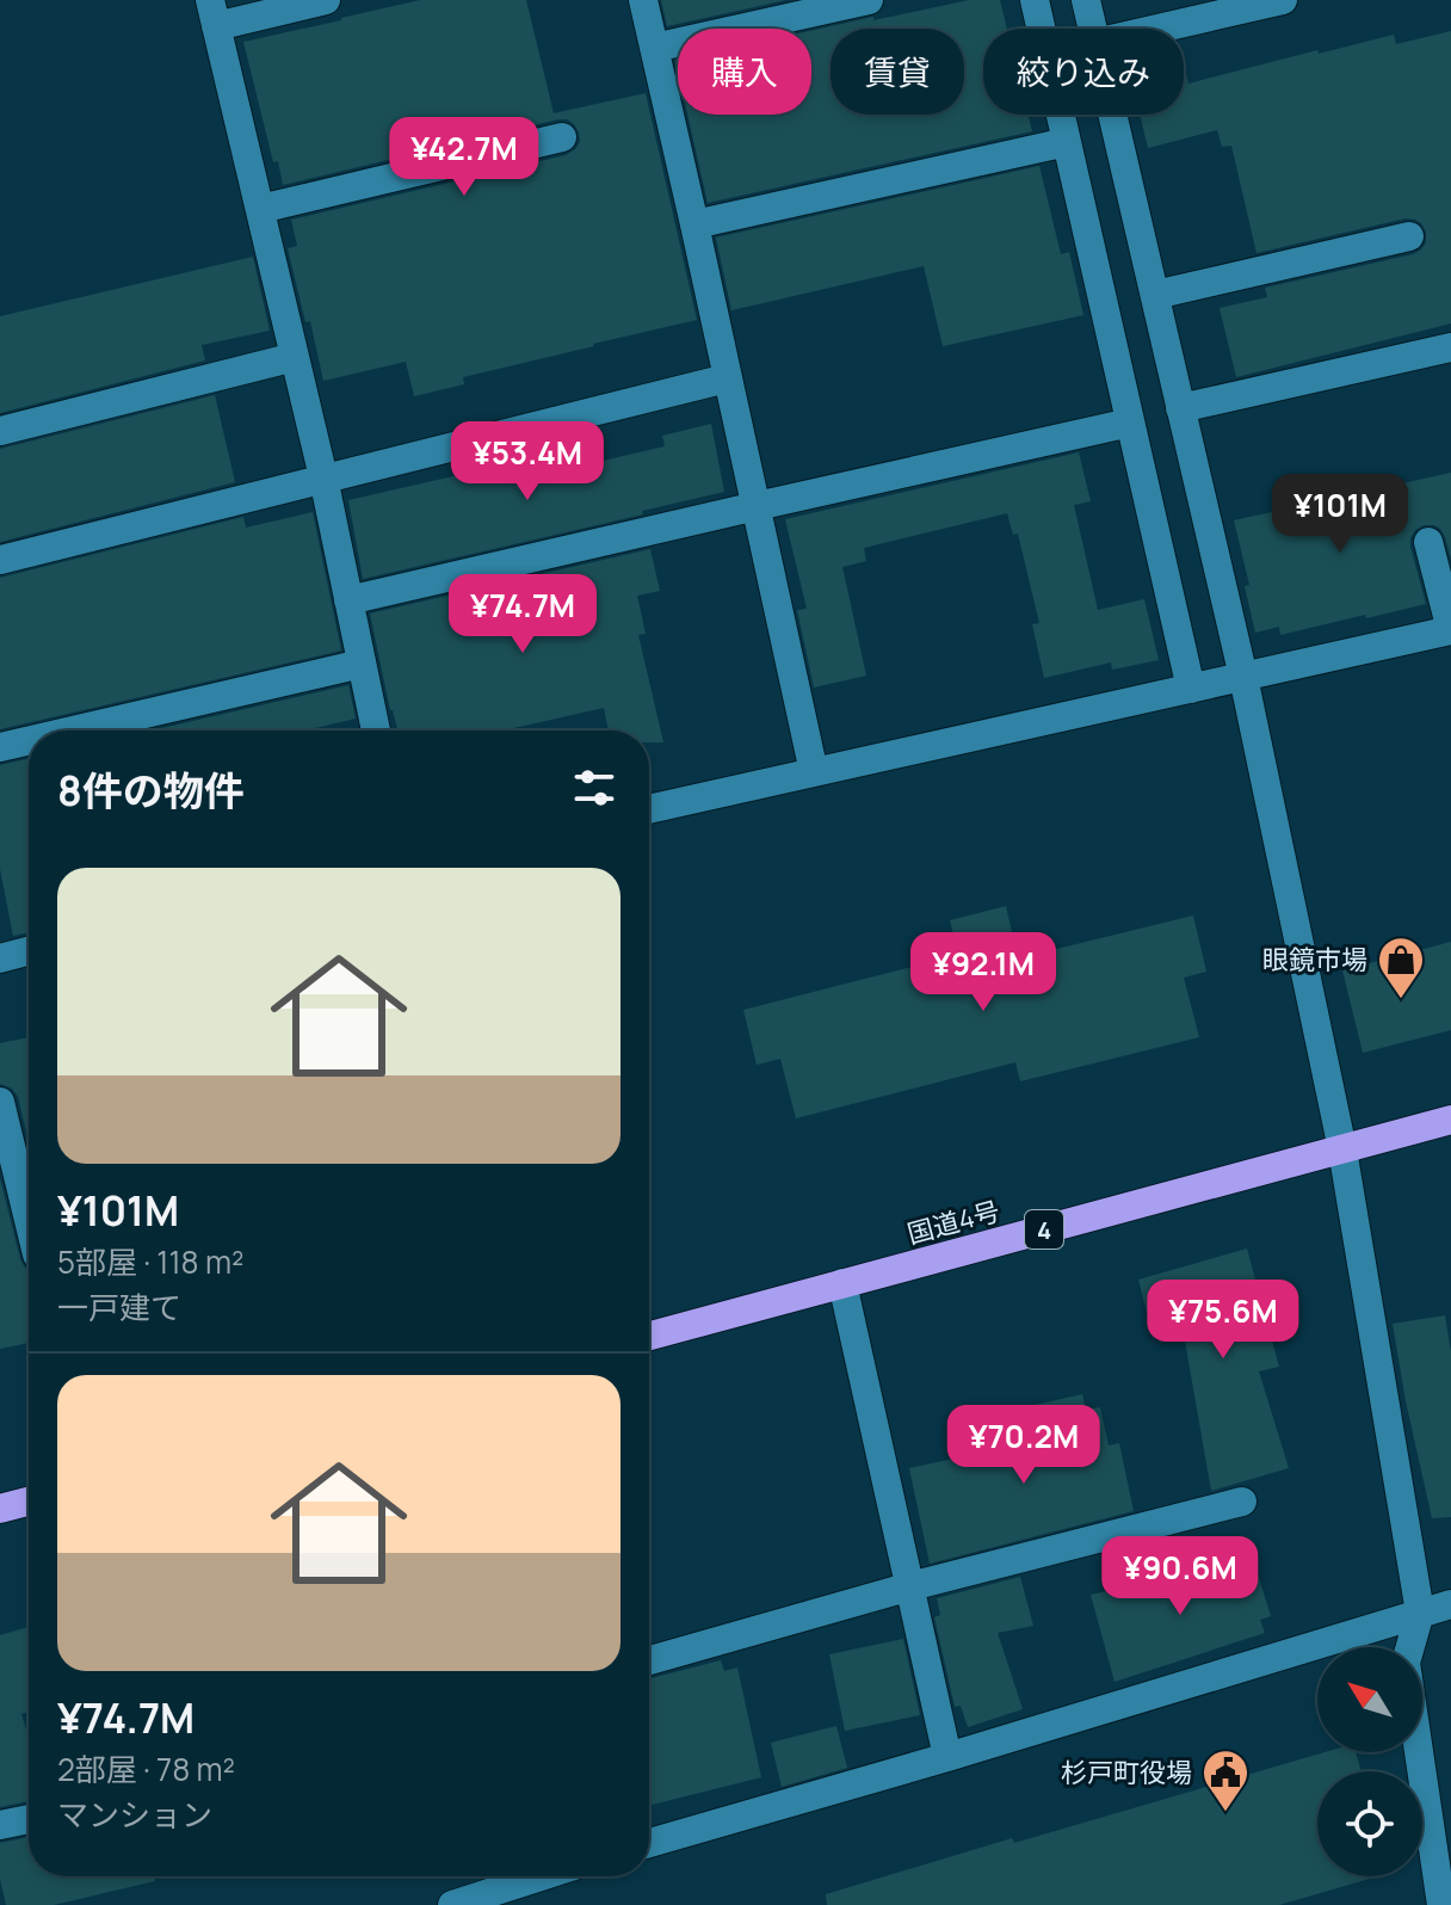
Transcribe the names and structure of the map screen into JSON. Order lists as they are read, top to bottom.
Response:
{
  "streets": {
    "highway": ["国道4号", "4"]
  },
  "places": {
    "shop": ["眼鏡市場"],
    "public building": ["杉戸町役場"]
  },
  "north": "top left",
  "page": {
    "chip": ["購入", "賃貸", "絞り込み"],
    "price": [
      "¥42.7M",
      "¥53.4M",
      "¥101M",
      "¥74.7M",
      "¥92.1M",
      "¥75.6M",
      "¥70.2M",
      "¥90.6M"
    ],
    "heading": "8件の物件",
    "list": [
      {
        "name": "¥101M",
        "note": "5部屋 · 118 m² · 一戸建て"
      },
      {
        "name": "¥74.7M",
        "note": "2部屋 · 78 m² · マンション"
      }
    ]
  }
}
